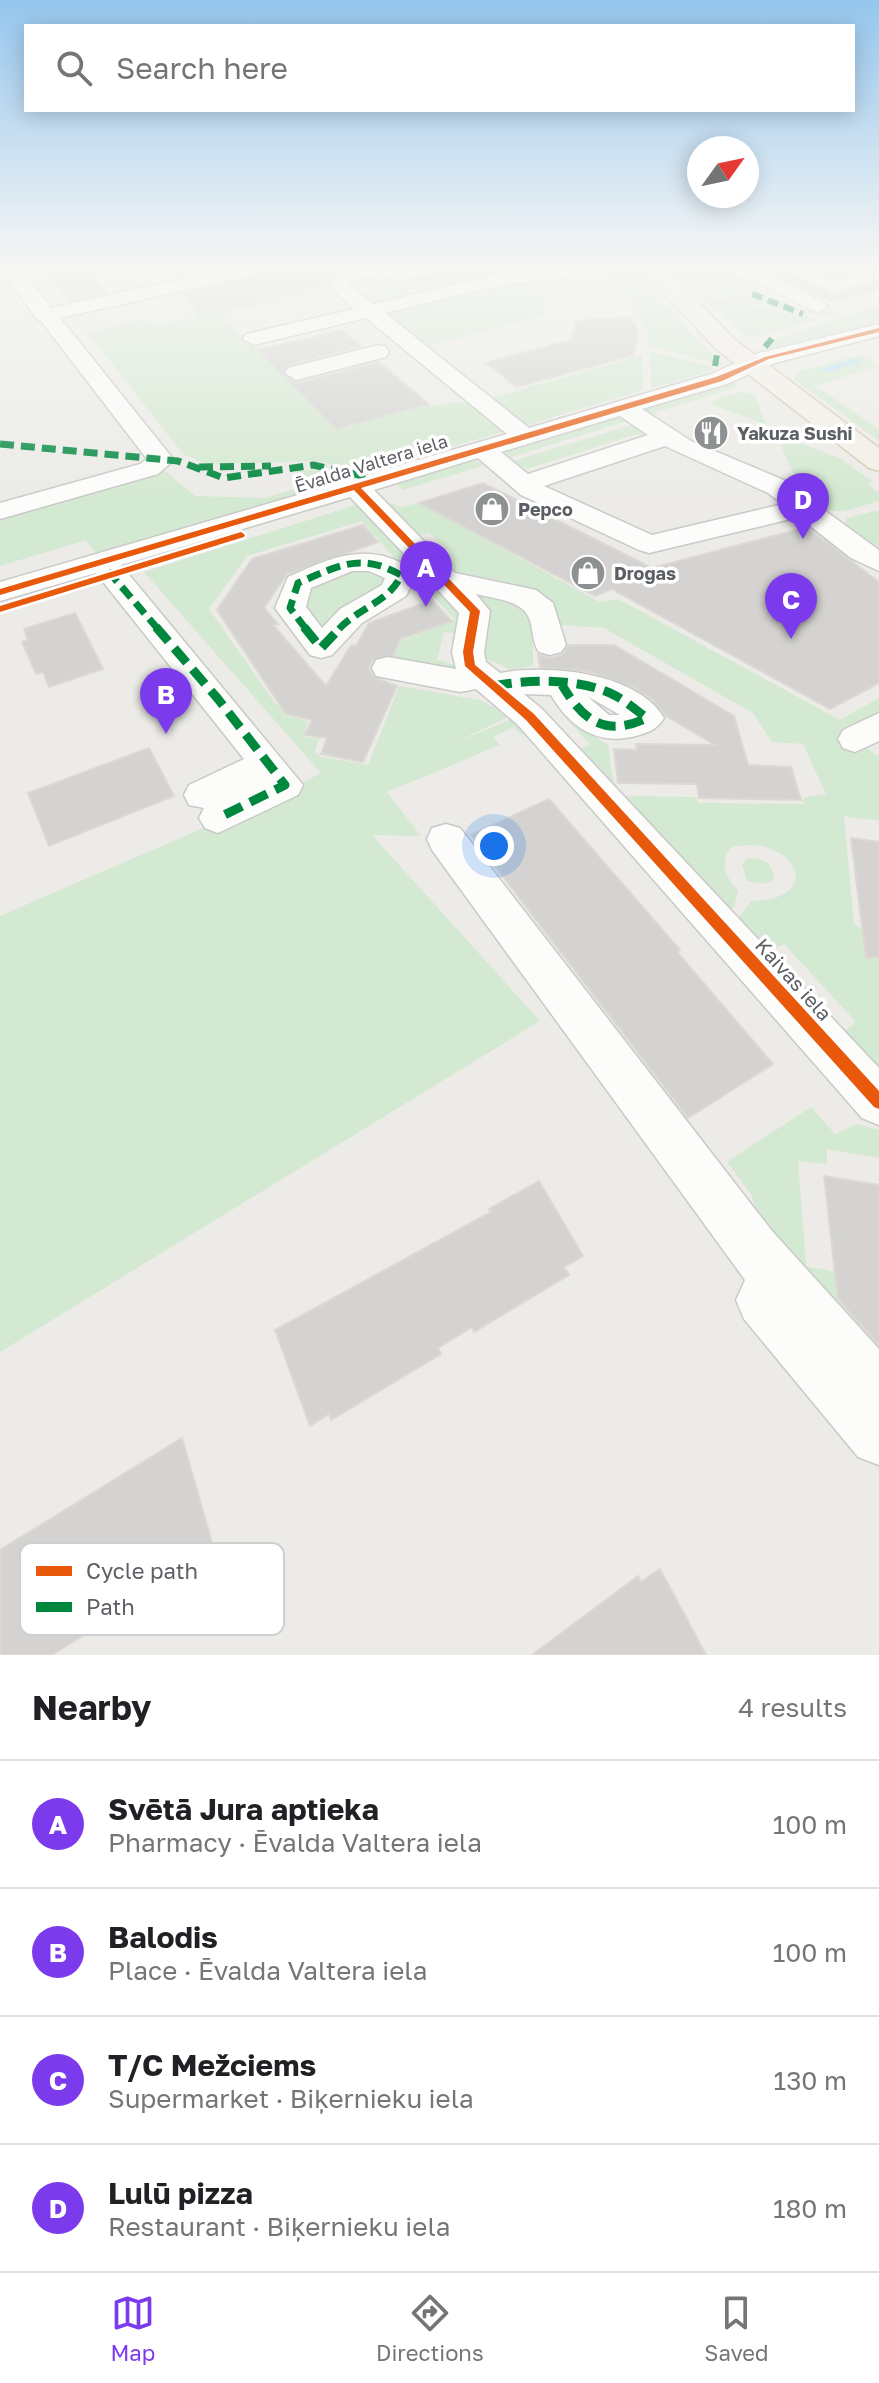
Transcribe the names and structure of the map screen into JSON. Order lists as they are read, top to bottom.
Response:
{
  "streets": {
    "street": ["Ēvalda Valtera iela", "Kaivas iela"]
  },
  "places": {
    "restaurant": ["Yakuza Sushi"],
    "shop": ["Pepco", "Drogas"]
  },
  "legend": ["Cycle path", "Path"],
  "north": "top right",
  "page": {
    "search": "Search here",
    "pins": [
      "D",
      "A",
      "C",
      "B"
    ],
    "heading": ["Nearby", "4 results"],
    "list": [
      {
        "mark": "A",
        "name": "Svētā Jura aptieka",
        "note": "Pharmacy · Ēvalda Valtera iela",
        "value": "100 m"
      },
      {
        "mark": "B",
        "name": "Balodis",
        "note": "Place · Ēvalda Valtera iela",
        "value": "100 m"
      },
      {
        "mark": "C",
        "name": "T/C Mežciems",
        "note": "Supermarket · Biķernieku iela",
        "value": "130 m"
      },
      {
        "mark": "D",
        "name": "Lulū pizza",
        "note": "Restaurant · Biķernieku iela",
        "value": "180 m"
      }
    ],
    "nav": ["Map", "Directions", "Saved"]
  }
}
